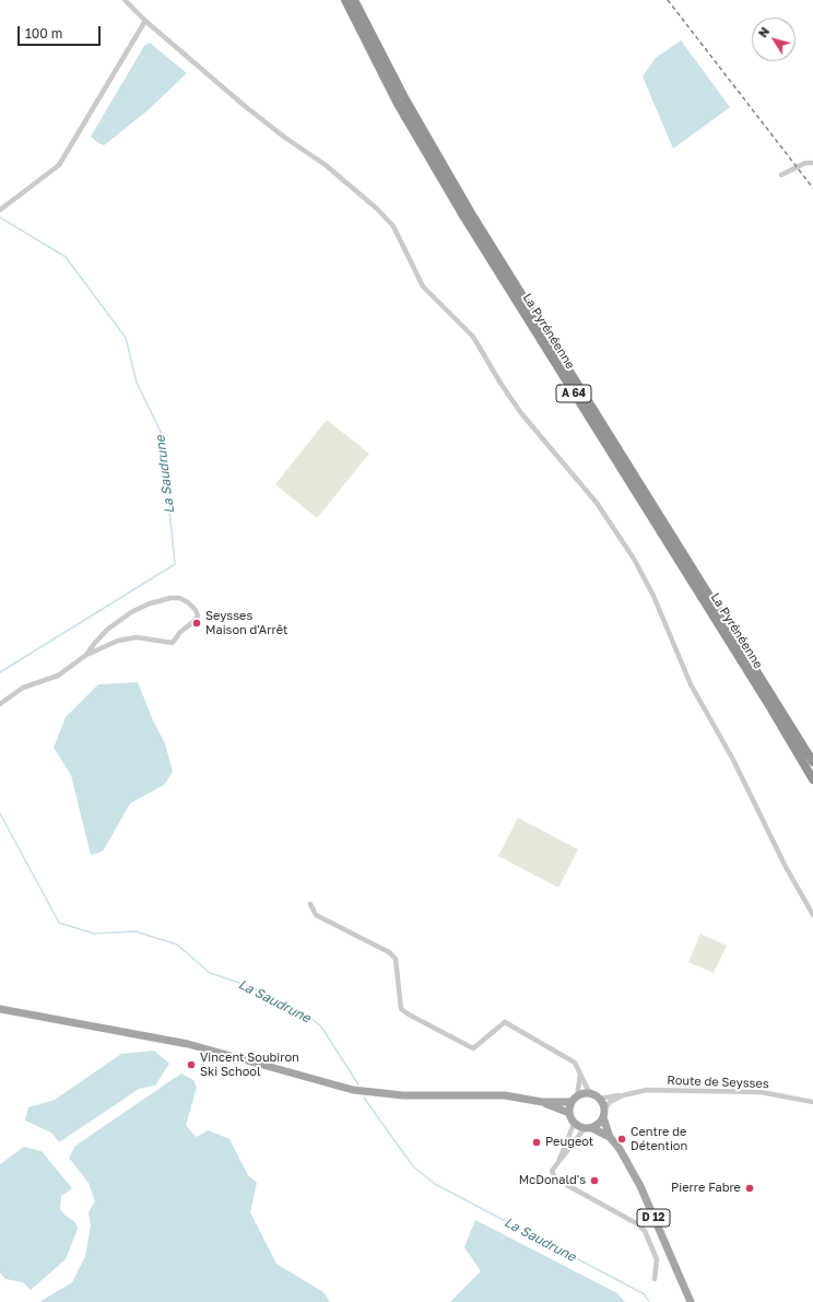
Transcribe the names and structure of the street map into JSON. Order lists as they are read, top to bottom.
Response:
{
  "streets": {
    "highway": ["La Pyrénéenne", "A 64"],
    "main road": ["D 12"],
    "street": ["Route de Seysses"]
  },
  "crossings": [
    ["Route de Seysses", "D 12"]
  ],
  "water": ["La Saudrune"],
  "places": [
    "Seysses Maison d'Arrêt",
    "Vincent Soubiron Ski School",
    "Centre de Détention",
    "Peugeot",
    "McDonald's",
    "Pierre Fabre"
  ],
  "scale_bar": "100 m",
  "north": "top left"
}
